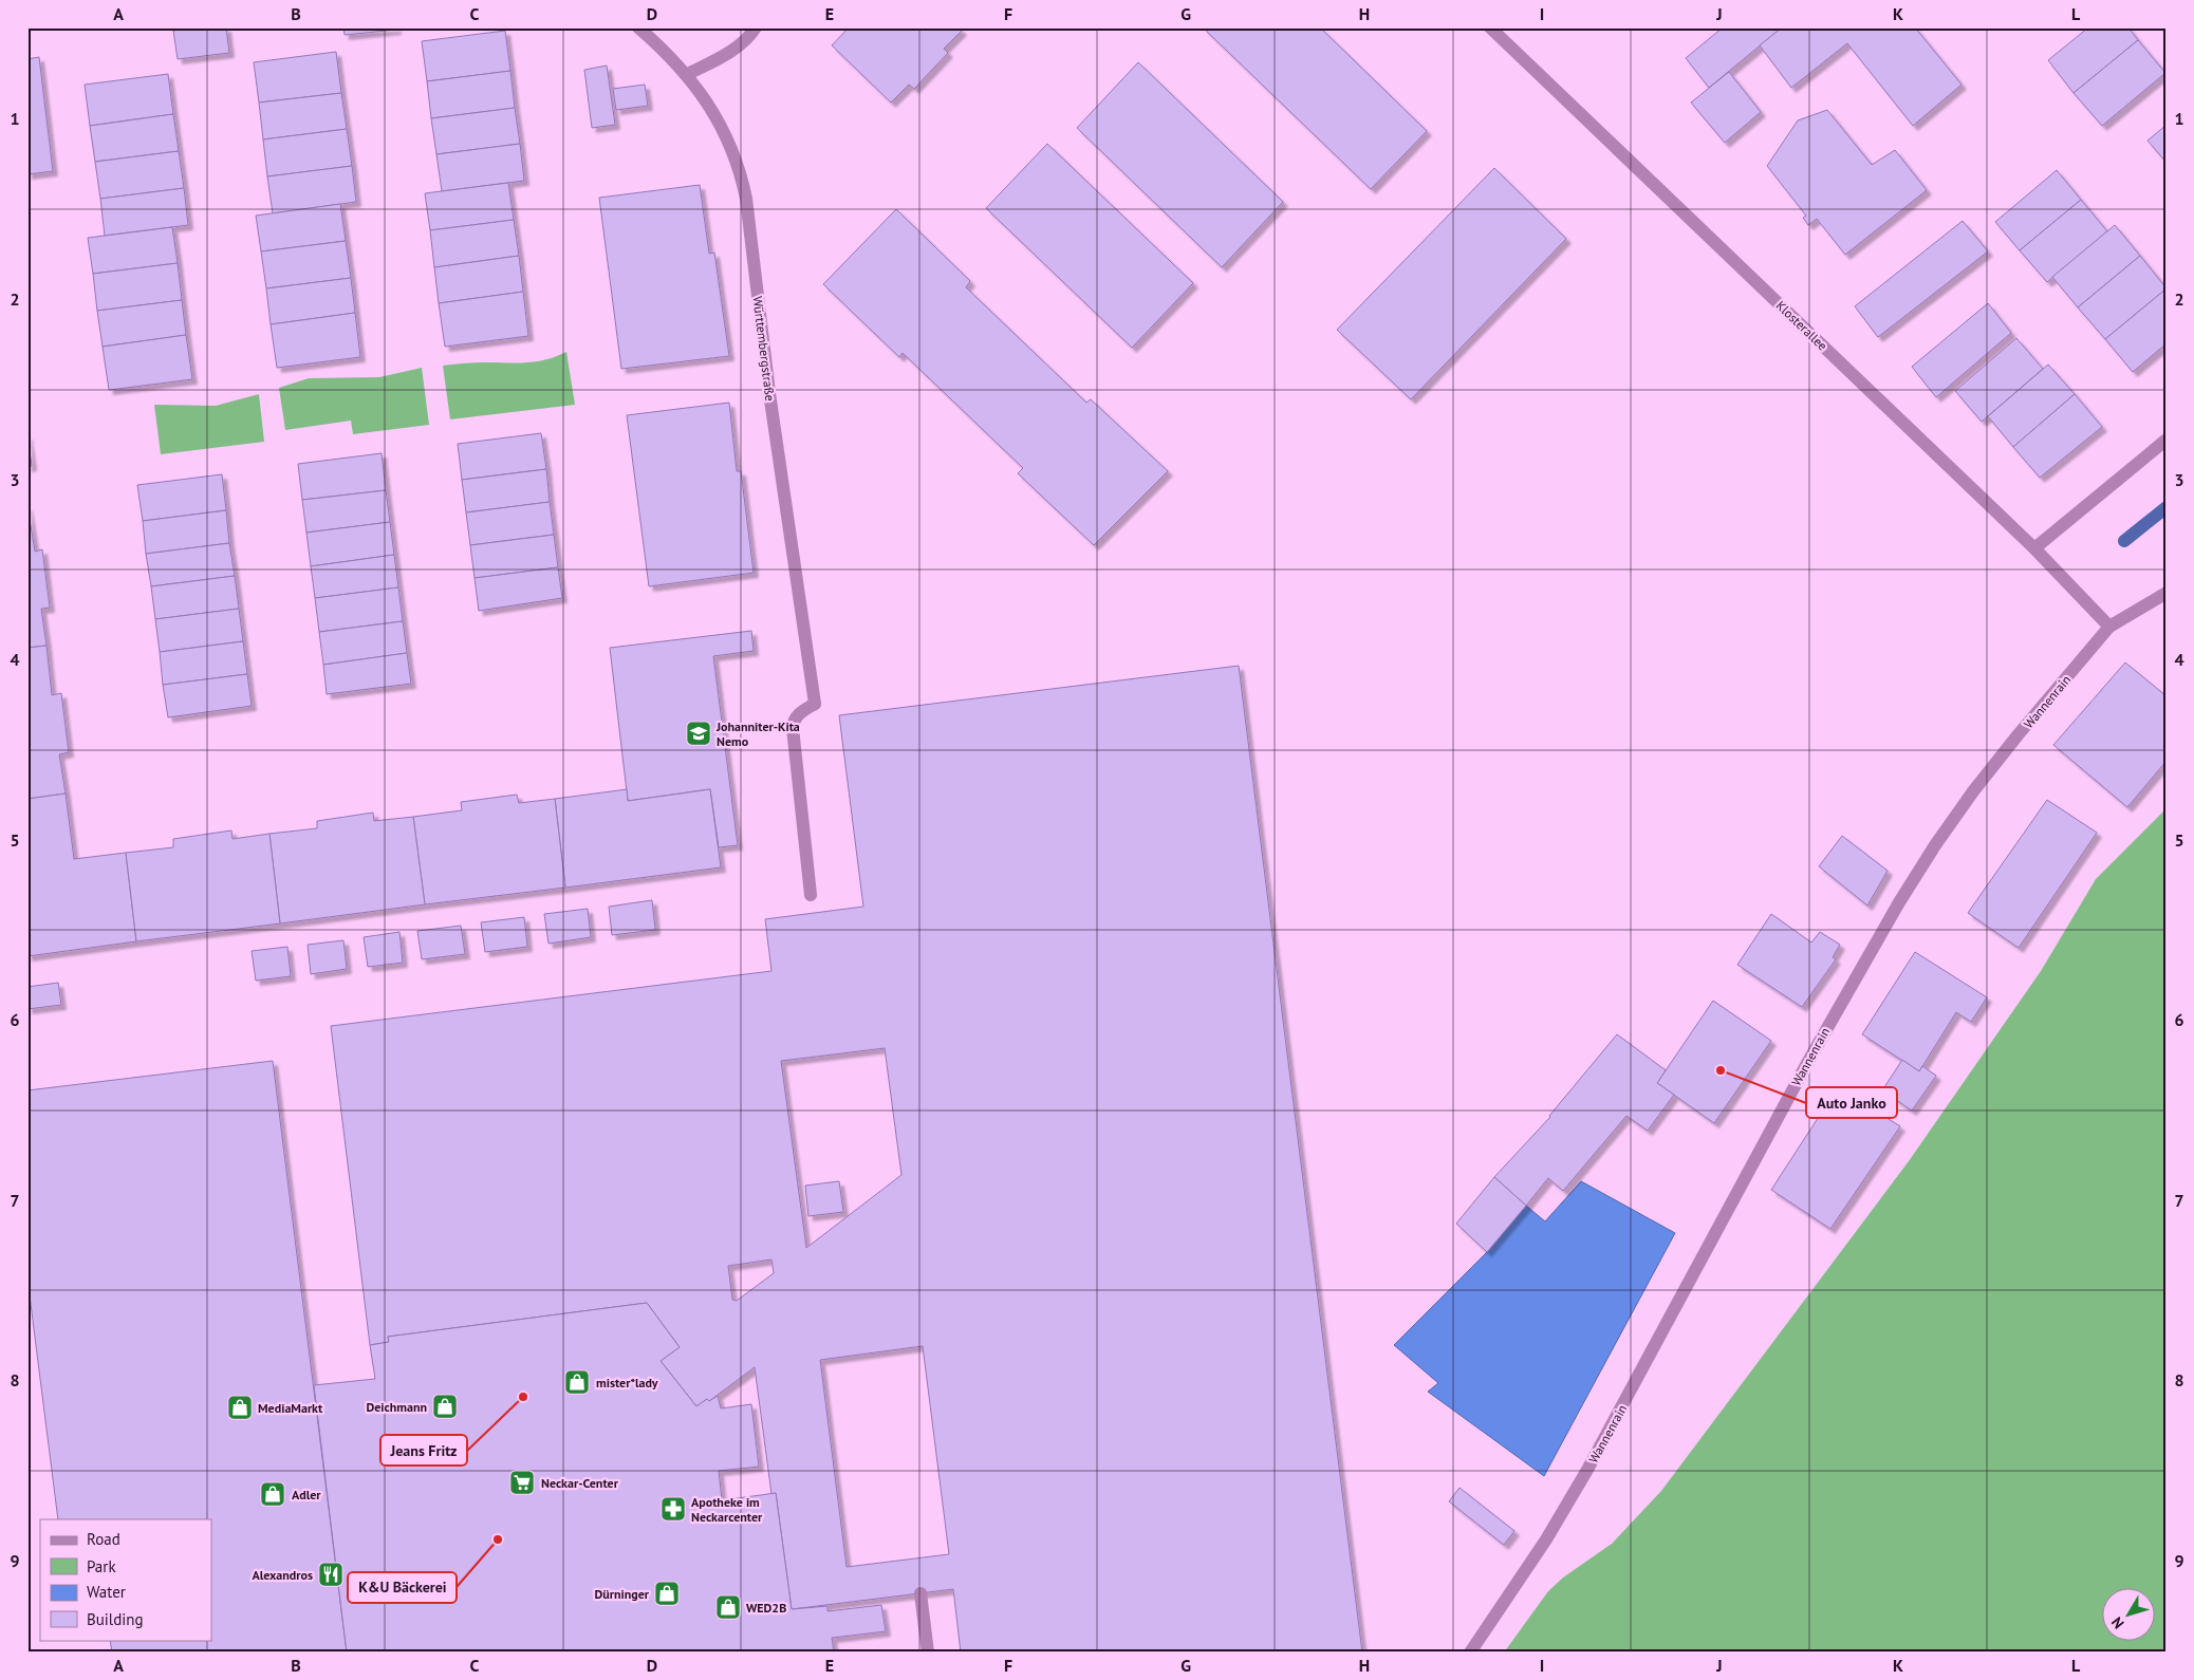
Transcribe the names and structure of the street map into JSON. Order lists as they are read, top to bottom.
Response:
{
  "streets": {
    "street": ["Klosterallee", "Württembergstraße", "Wannenrain"]
  },
  "crossings": [
    ["Klosterallee", "Wannenrain"]
  ],
  "places": {
    "school or university": ["Johanniter-Kita Nemo"],
    "other": ["Auto Janko", "Jeans Fritz", "K&U Bäckerei"],
    "shop": [
      "mister*lady",
      "Deichmann",
      "MediaMarkt",
      "Adler",
      "Dürninger",
      "WED2B"
    ],
    "supermarket": ["Neckar-Center"],
    "pharmacy": ["Apotheke im Neckarcenter"],
    "restaurant": ["Alexandros"]
  },
  "legend": [
    "Road",
    "Park",
    "Water",
    "Building"
  ],
  "north": "bottom left",
  "grid": {
    "columns": [
      "A",
      "B",
      "C",
      "D",
      "E",
      "F",
      "G",
      "H",
      "I",
      "J",
      "K",
      "L"
    ],
    "rows": [
      "1",
      "2",
      "3",
      "4",
      "5",
      "6",
      "7",
      "8",
      "9"
    ]
  }
}
